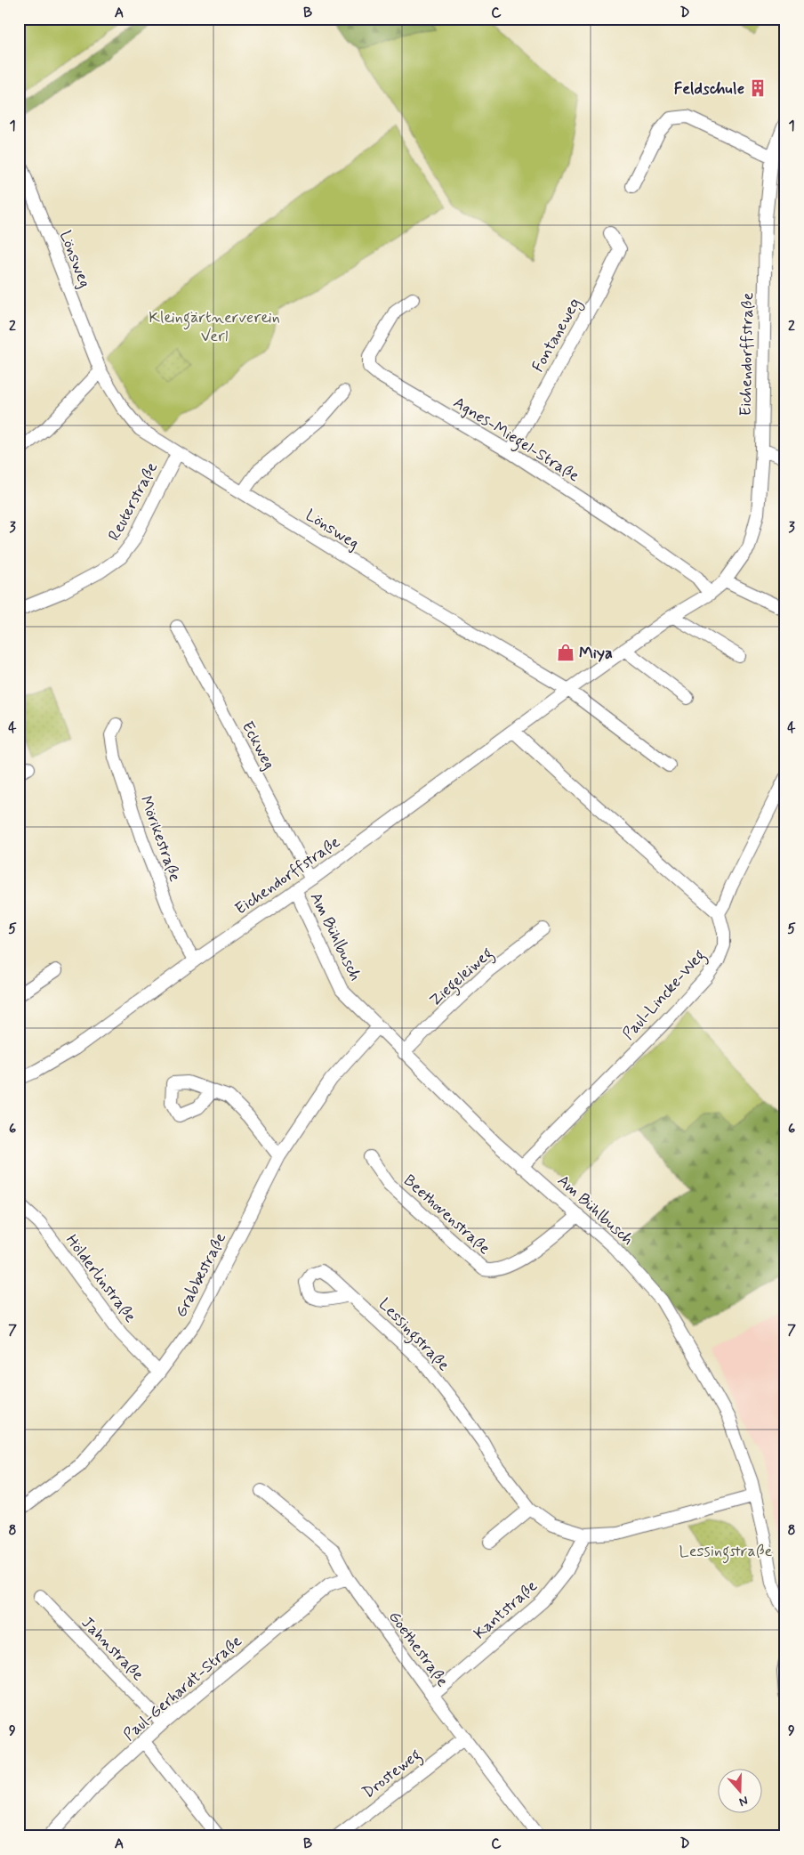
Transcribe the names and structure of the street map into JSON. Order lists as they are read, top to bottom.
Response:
{
  "streets": {
    "street": [
      "Lönsweg",
      "Fontaneweg",
      "Eichendorffstraße",
      "Agnes-Miegel-Straße",
      "Reuterstraße",
      "Eckweg",
      "Mörikestraße",
      "Am Bühlbusch",
      "Ziegeleiweg",
      "Paul-Lincke-Weg",
      "Beethovenstraße",
      "Grabbestraße",
      "Hölderlinstraße",
      "Lessingstraße",
      "Kantstraße",
      "Jahnstraße",
      "Goethestraße",
      "Paul-Gerhardt-Straße",
      "Drosteweg"
    ]
  },
  "crossings": [
    ["Lönsweg", "Eichendorffstraße"],
    ["Lönsweg", "Reuterstraße"],
    ["Fontaneweg", "Agnes-Miegel-Straße"],
    ["Eichendorffstraße", "Agnes-Miegel-Straße"],
    ["Eichendorffstraße", "Eckweg"],
    ["Eichendorffstraße", "Mörikestraße"],
    ["Eichendorffstraße", "Am Bühlbusch"],
    ["Am Bühlbusch", "Ziegeleiweg"],
    ["Am Bühlbusch", "Paul-Lincke-Weg"],
    ["Am Bühlbusch", "Beethovenstraße"],
    ["Am Bühlbusch", "Grabbestraße"],
    ["Am Bühlbusch", "Lessingstraße"],
    ["Grabbestraße", "Hölderlinstraße"],
    ["Lessingstraße", "Kantstraße"],
    ["Kantstraße", "Goethestraße"],
    ["Jahnstraße", "Paul-Gerhardt-Straße"],
    ["Goethestraße", "Paul-Gerhardt-Straße"],
    ["Goethestraße", "Drosteweg"]
  ],
  "parks": ["Kleingärtnerverein Verl", "Lessingstraße"],
  "places": {
    "building": ["Feldschule"],
    "shop": ["Miya"]
  },
  "north": "bottom",
  "grid": {
    "columns": [
      "A",
      "B",
      "C",
      "D"
    ],
    "rows": [
      "1",
      "2",
      "3",
      "4",
      "5",
      "6",
      "7",
      "8",
      "9"
    ]
  }
}
